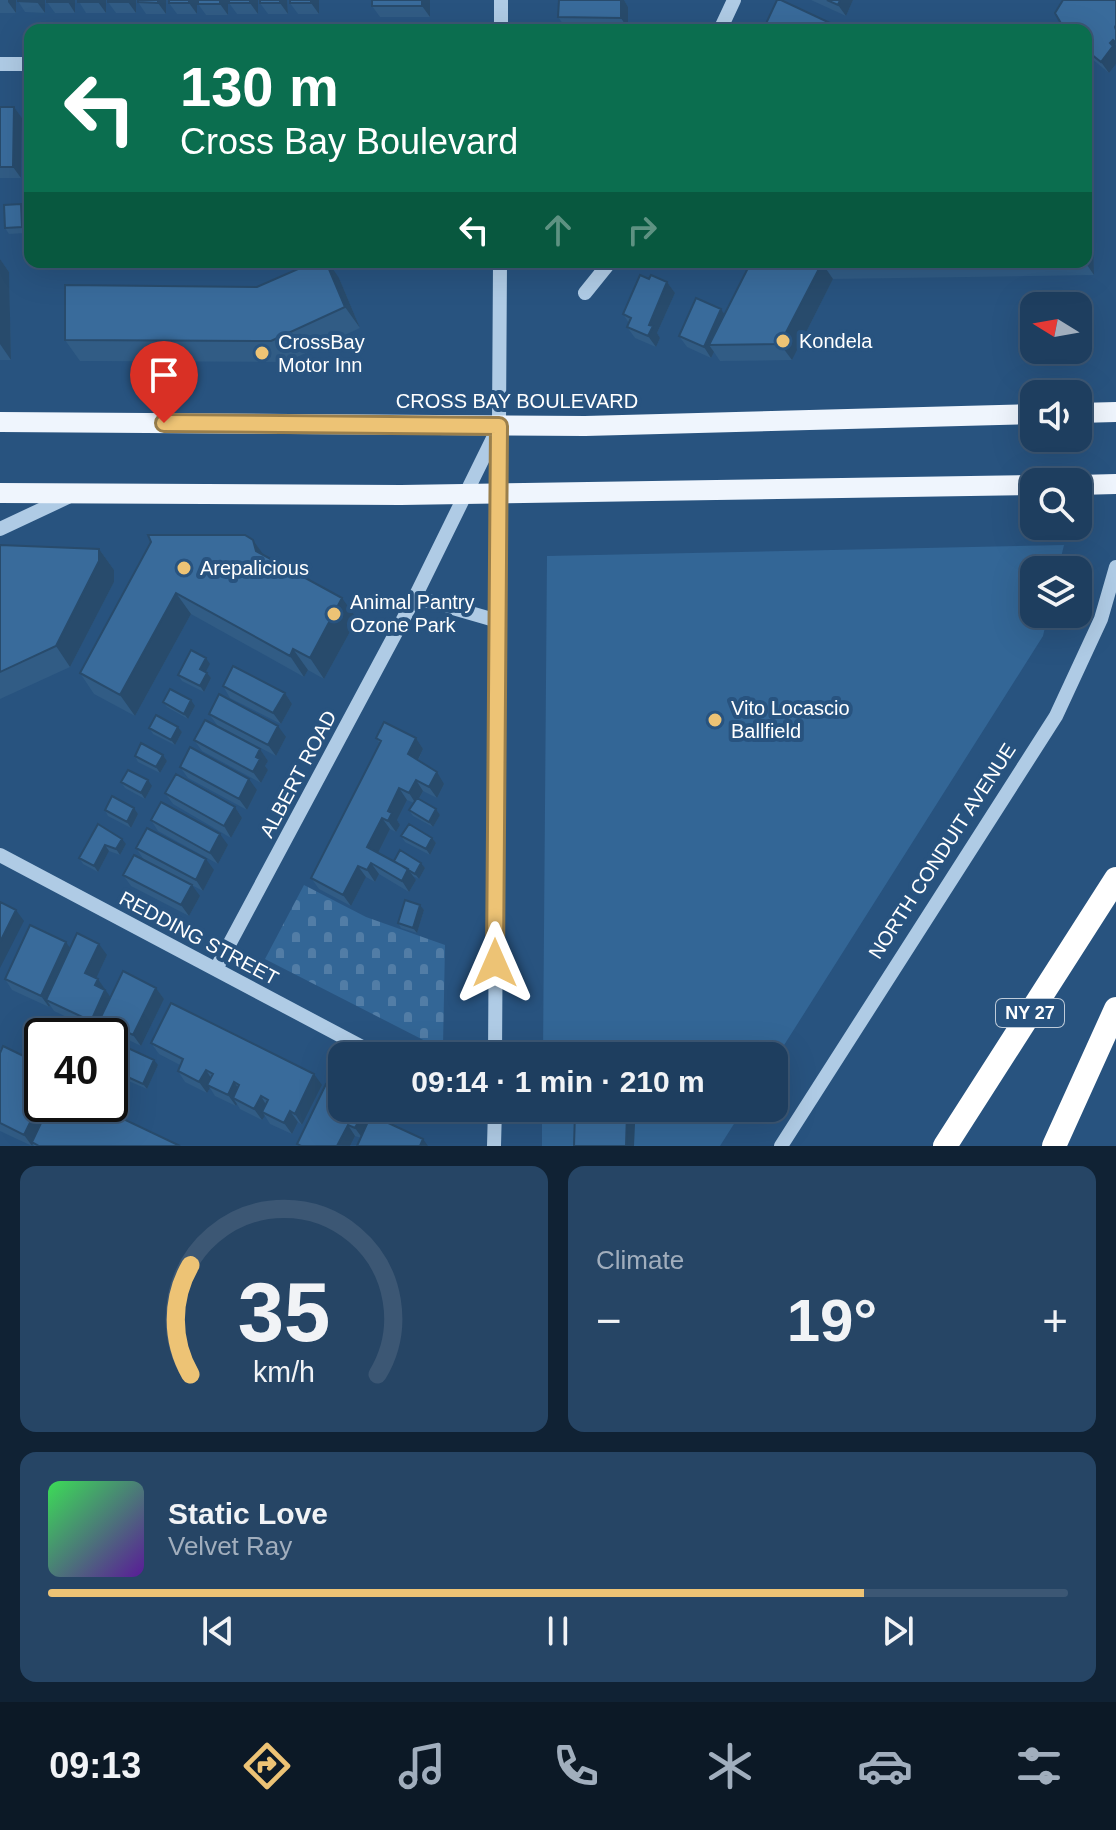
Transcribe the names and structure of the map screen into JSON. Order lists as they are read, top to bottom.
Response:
{
  "streets": {
    "highway": ["NY 27"],
    "main road": ["CROSS BAY BOULEVARD"],
    "street": ["ALBERT ROAD", "NORTH CONDUIT AVENUE", "REDDING STREET"]
  },
  "crossings": [
    ["CROSS BAY BOULEVARD", "ALBERT ROAD"],
    ["ALBERT ROAD", "REDDING STREET"]
  ],
  "places": [
    "Kondela",
    "CrossBay Motor Inn",
    "Arepalicious",
    "Animal Pantry Ozone Park",
    "Vito Locascio Ballfield"
  ],
  "north": "left",
  "page": {
    "turn": ["130 m", "Cross Bay Boulevard"],
    "limit": "40",
    "trip": "09:14 · 1 min · 210 m",
    "tile": "Climate",
    "heat": ["−", "19°", "+"],
    "song": ["Static Love", "Velvet Ray"],
    "tabs": "09:13",
    "gauge": ["35", "km/h"]
  }
}
